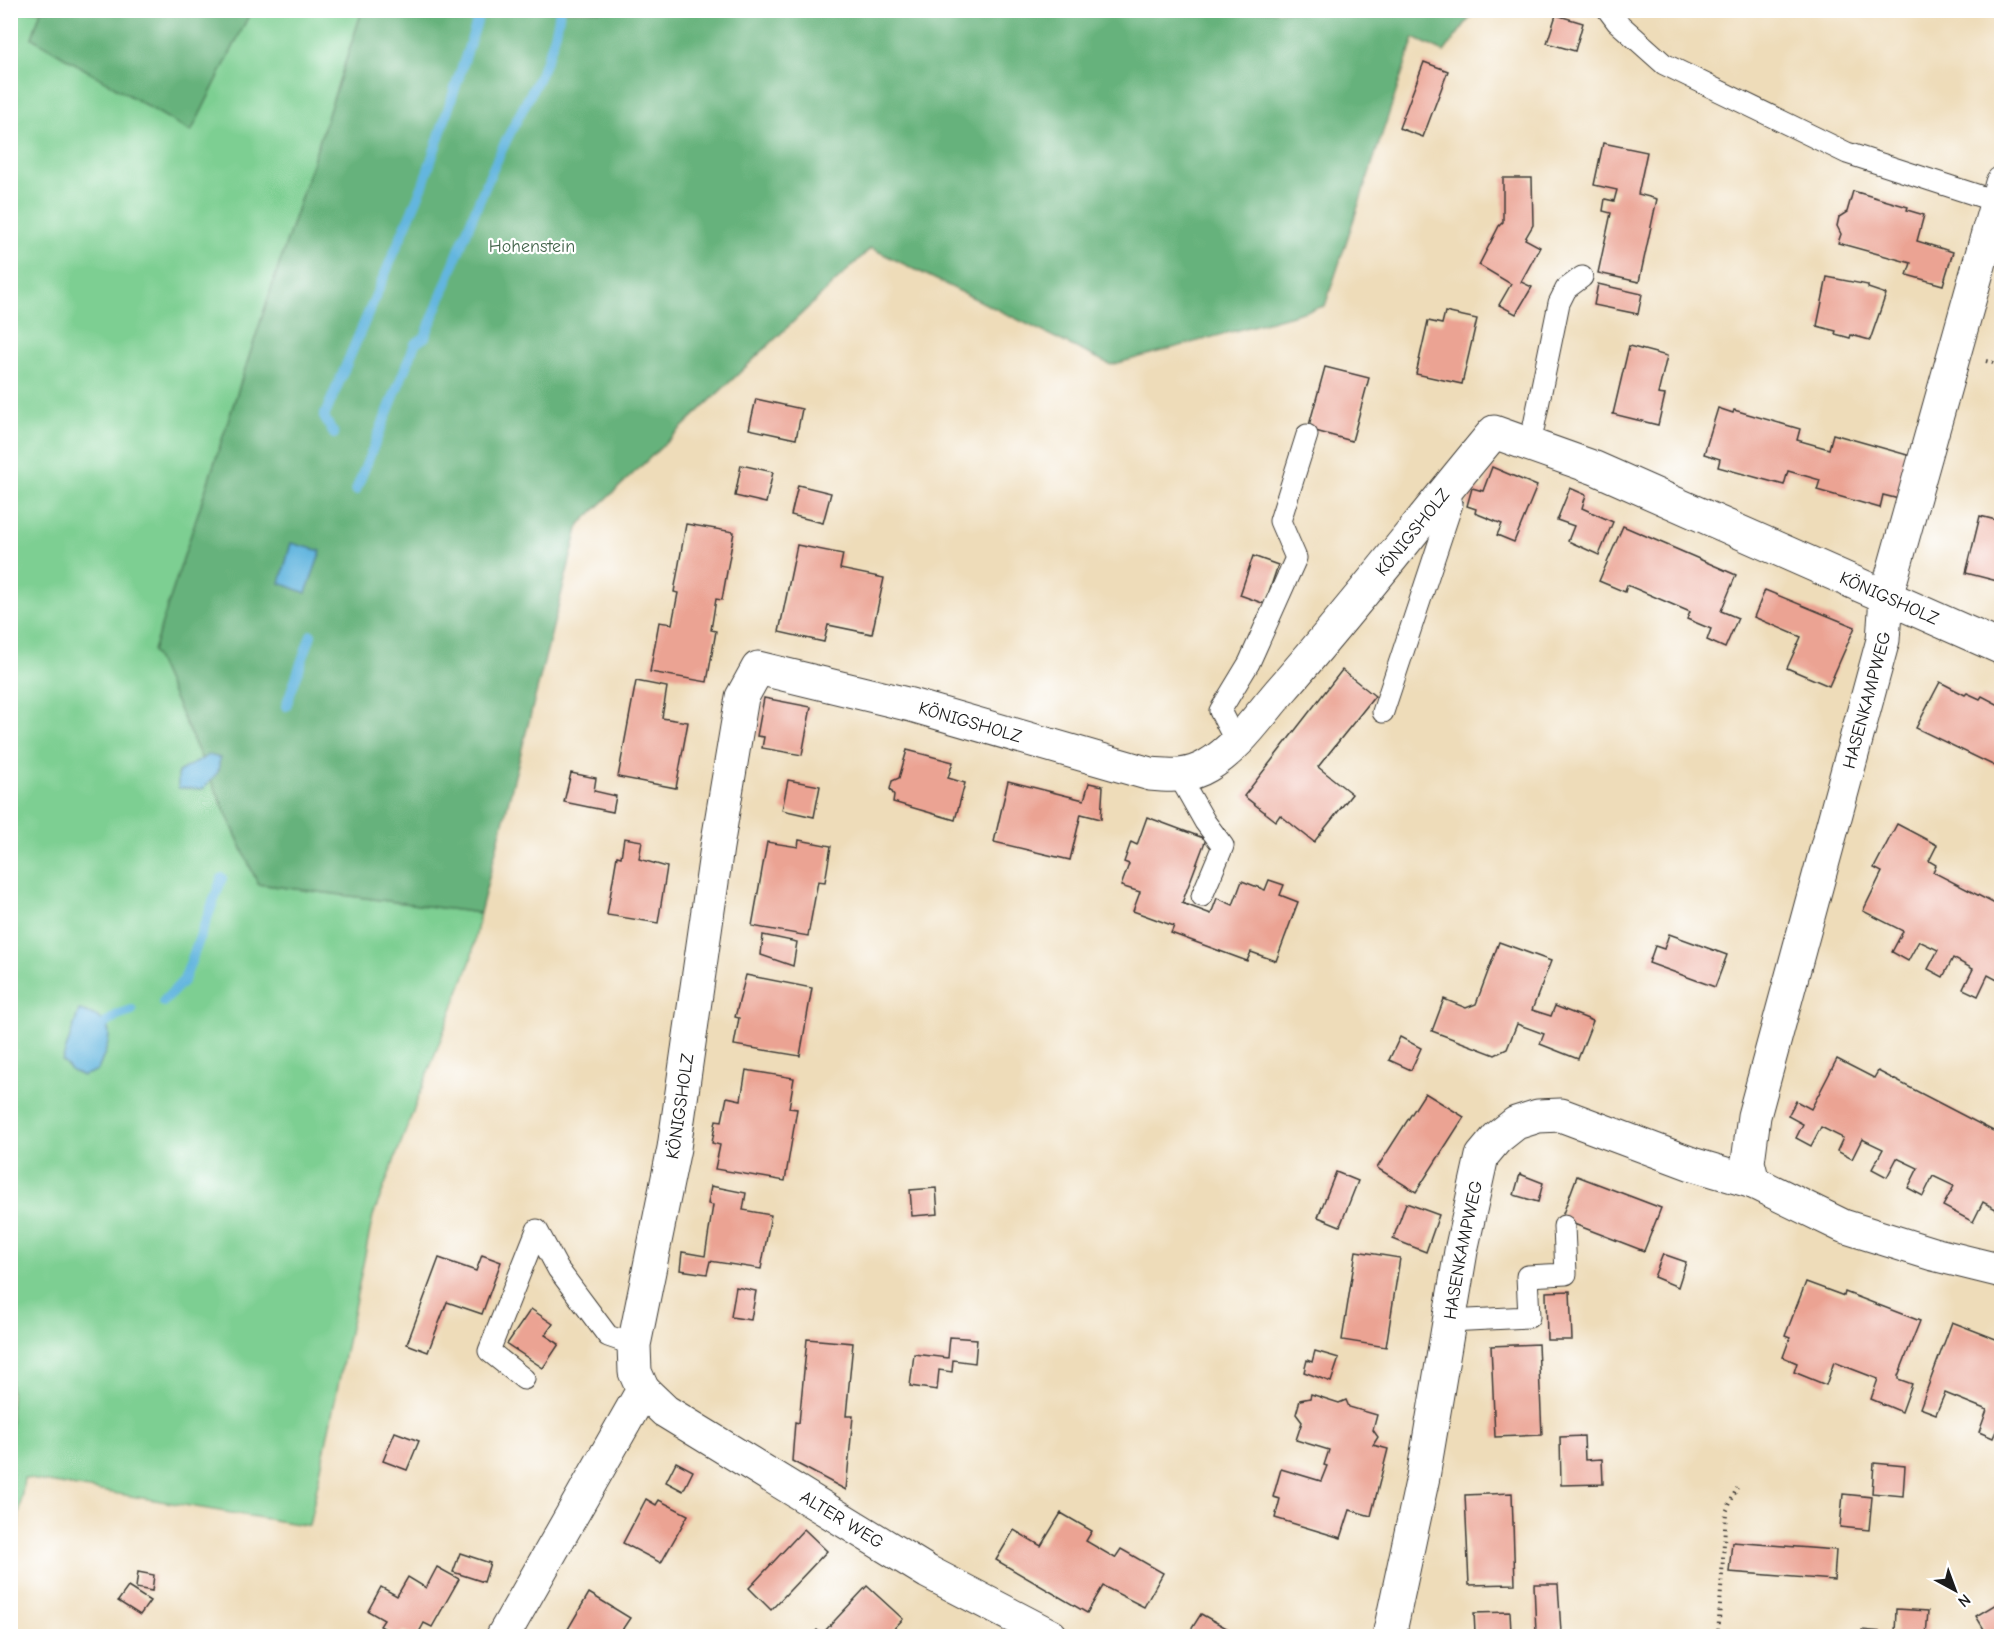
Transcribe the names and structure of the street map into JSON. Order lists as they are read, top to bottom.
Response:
{
  "streets": {
    "street": ["KÖNIGSHOLZ", "HASENKAMPWEG", "ALTER WEG"]
  },
  "crossings": [
    ["KÖNIGSHOLZ", "HASENKAMPWEG"],
    ["KÖNIGSHOLZ", "ALTER WEG"]
  ],
  "parks": ["Hohenstein"],
  "north": "bottom right"
}
